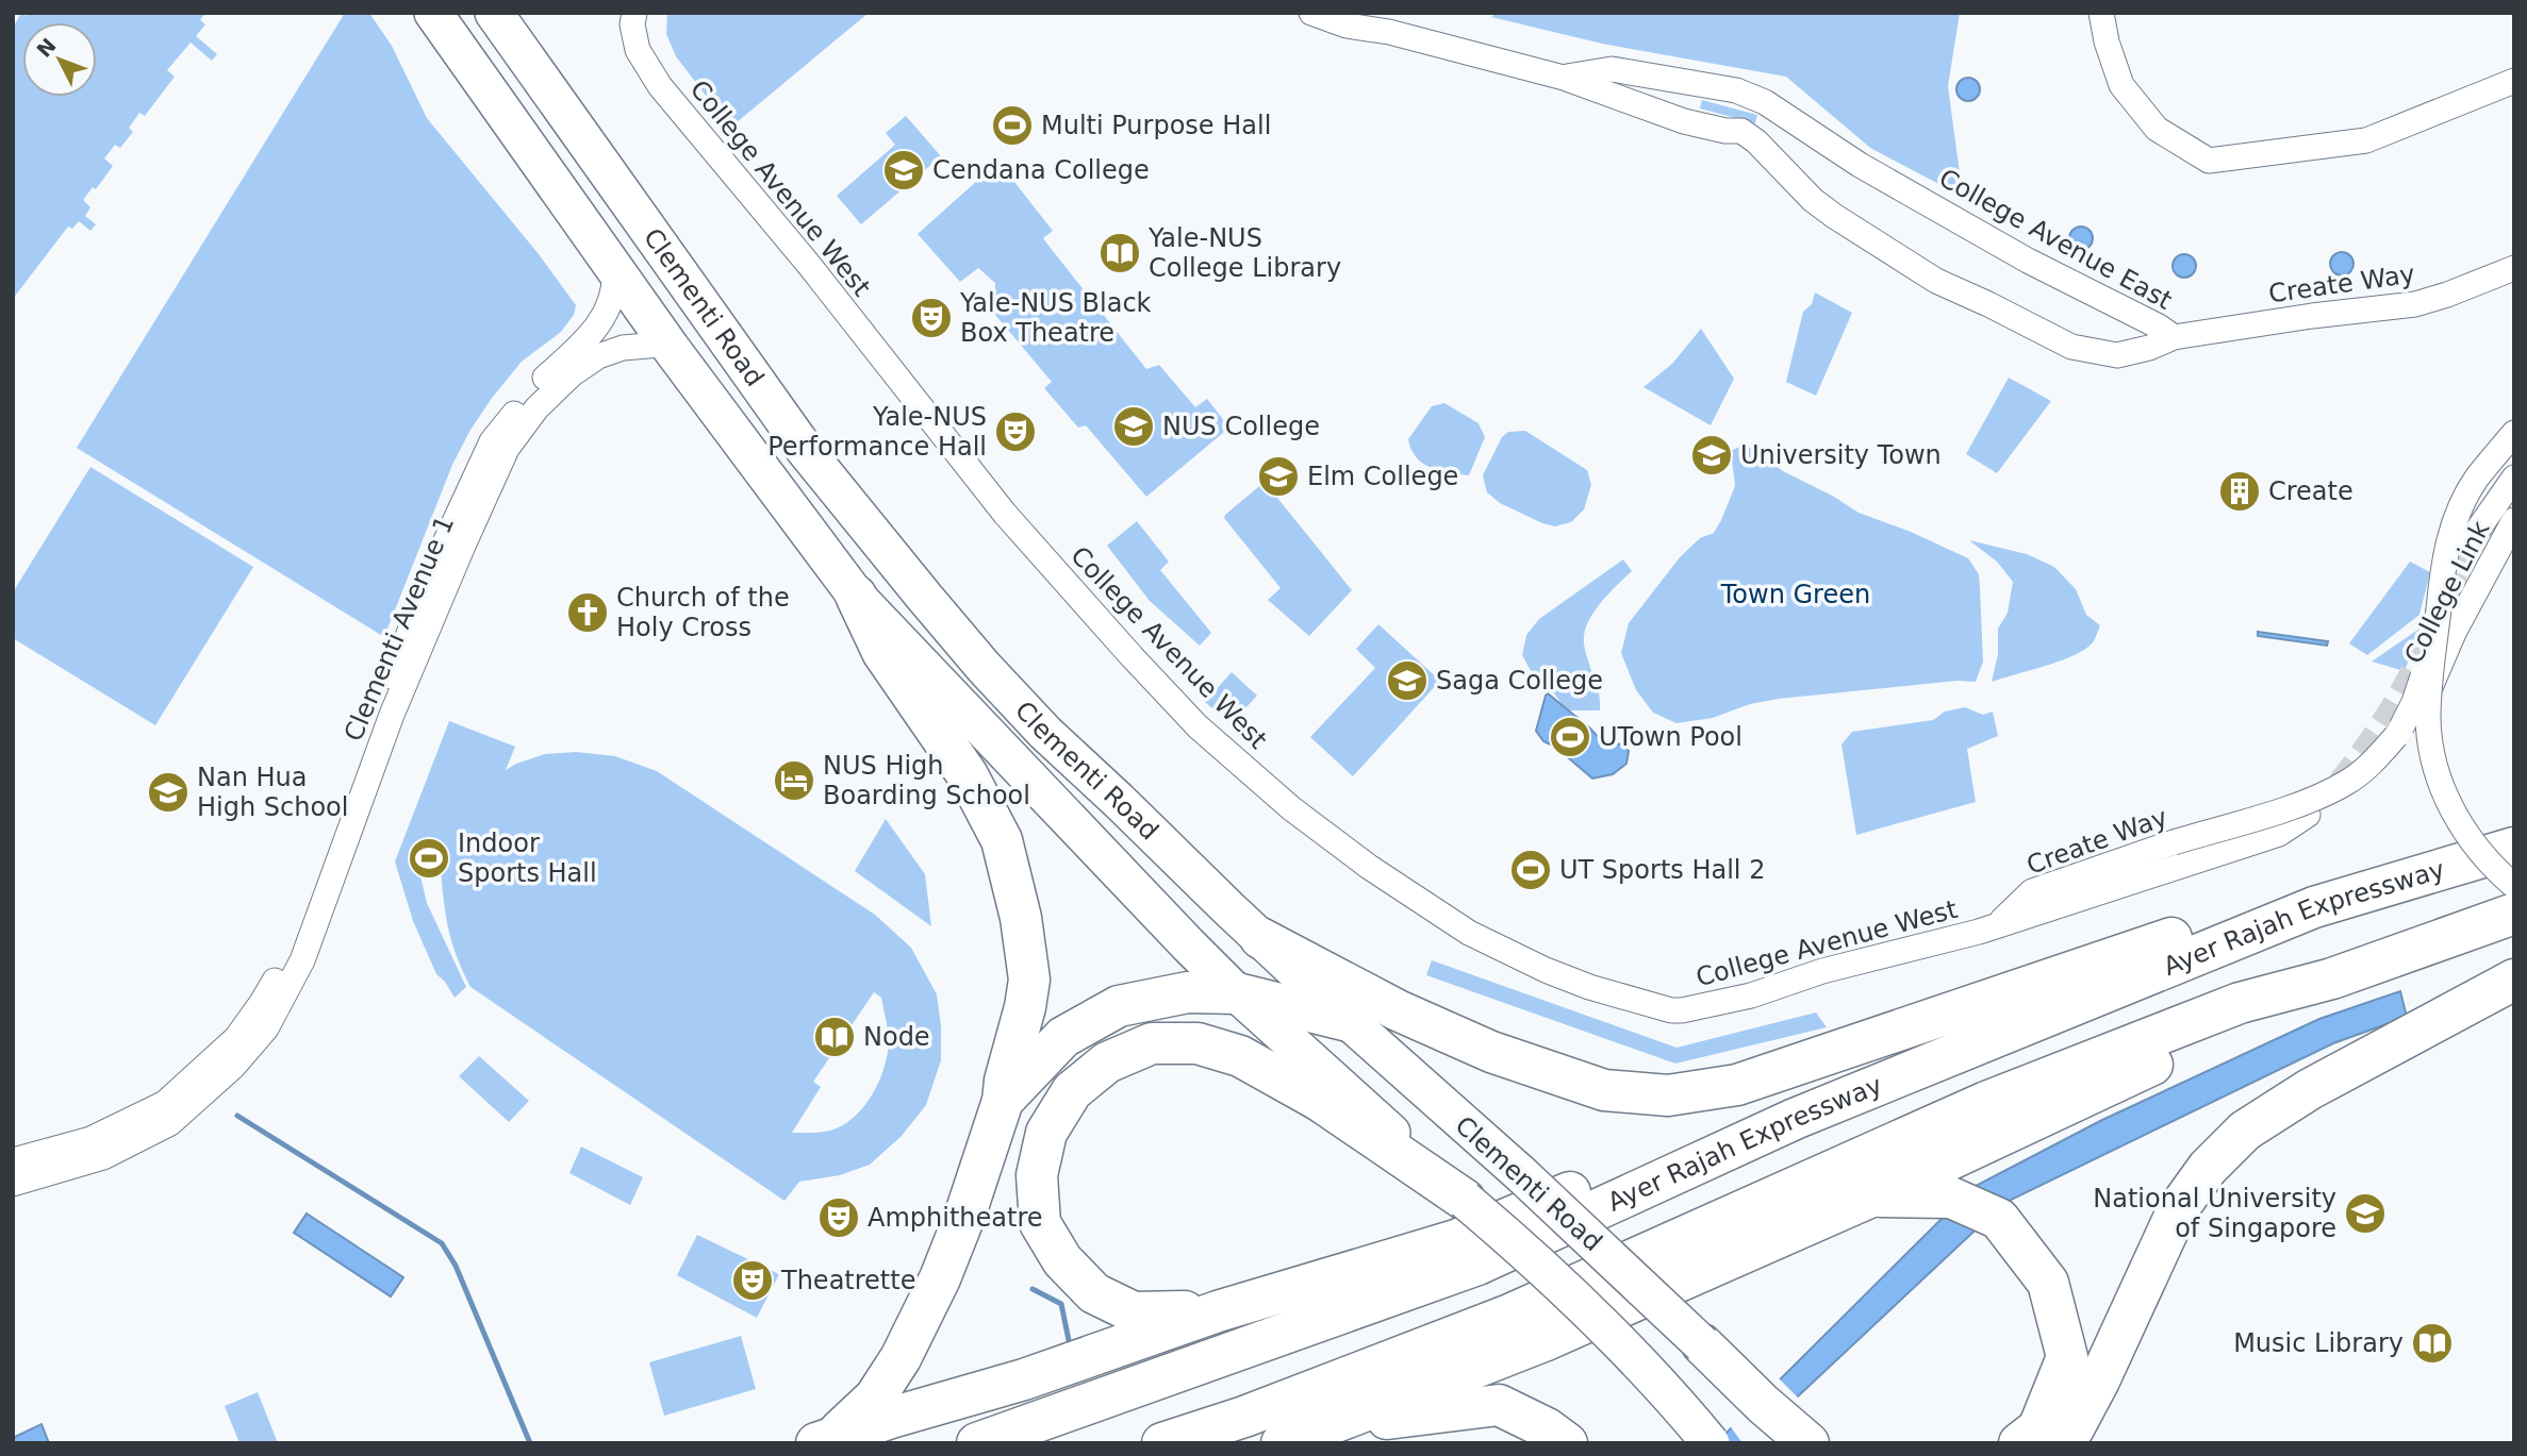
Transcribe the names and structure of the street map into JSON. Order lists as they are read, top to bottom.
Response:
{
  "streets": {
    "highway": ["Ayer Rajah Expressway"],
    "main road": ["Clementi Road"],
    "street": [
      "College Avenue West",
      "College Avenue East",
      "Create Way",
      "College Link",
      "Clementi Avenue 1"
    ]
  },
  "crossings": [
    ["College Avenue West", "Create Way"],
    ["College Avenue East", "Create Way"],
    ["Create Way", "College Link"],
    ["Clementi Road", "Clementi Avenue 1"]
  ],
  "parks": ["Town Green"],
  "places": {
    "sports": [
      "Multi Purpose Hall",
      "UTown Pool",
      "Indoor Sports Hall",
      "UT Sports Hall 2"
    ],
    "school or university": [
      "Cendana College",
      "NUS College",
      "University Town",
      "Elm College",
      "Saga College",
      "Nan Hua High School",
      "National University of Singapore"
    ],
    "library": ["Yale-NUS College Library", "Node", "Music Library"],
    "theatre": [
      "Yale-NUS Black Box Theatre",
      "Yale-NUS Performance Hall",
      "Amphitheatre",
      "Theatrette"
    ],
    "building": ["Create"],
    "church": ["Church of the Holy Cross"],
    "hotel": ["NUS High Boarding School"]
  },
  "north": "top left"
}
